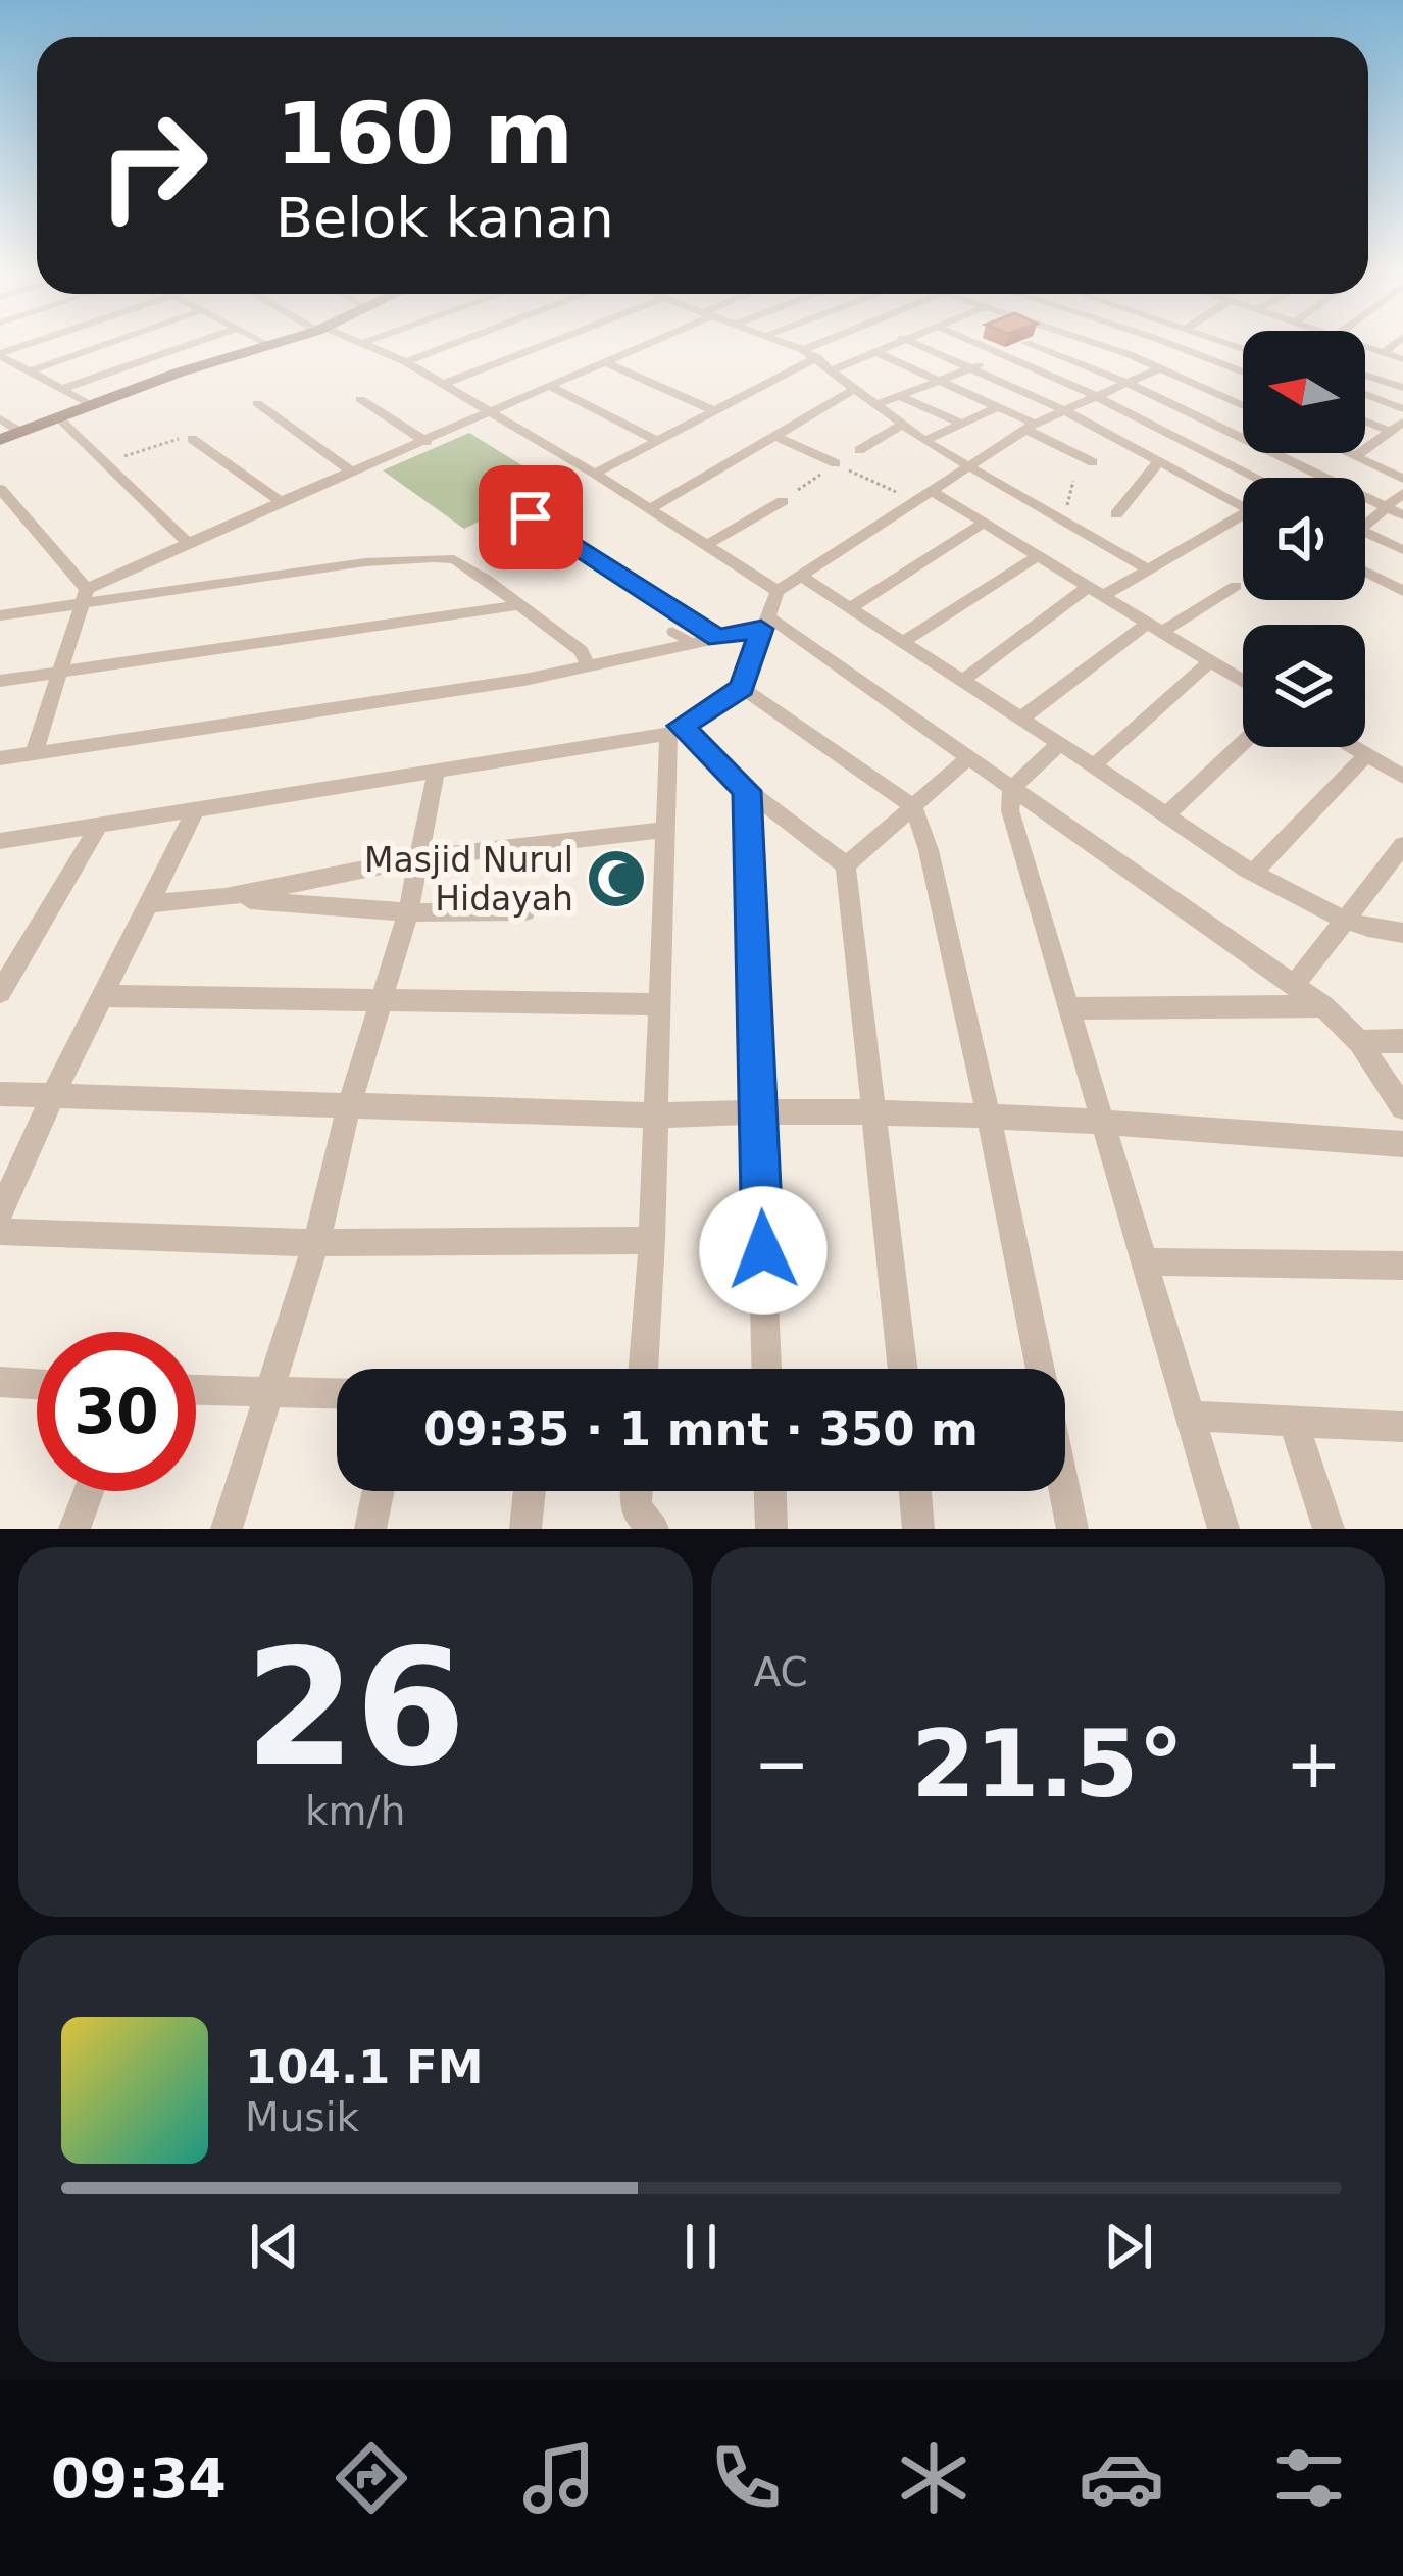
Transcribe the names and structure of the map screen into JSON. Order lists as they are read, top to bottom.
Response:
{
  "places": {
    "mosque": ["Masjid Nurul Hidayah"]
  },
  "north": "left",
  "page": {
    "turn": ["160 m", "Belok kanan"],
    "limit": "30",
    "trip": "09:35 · 1 mnt · 350 m",
    "tile": [
      ["26", "km/h"],
      "AC"
    ],
    "heat": ["−", "21.5°", "+"],
    "song": ["104.1 FM", "Musik"],
    "tabs": "09:34"
  }
}
